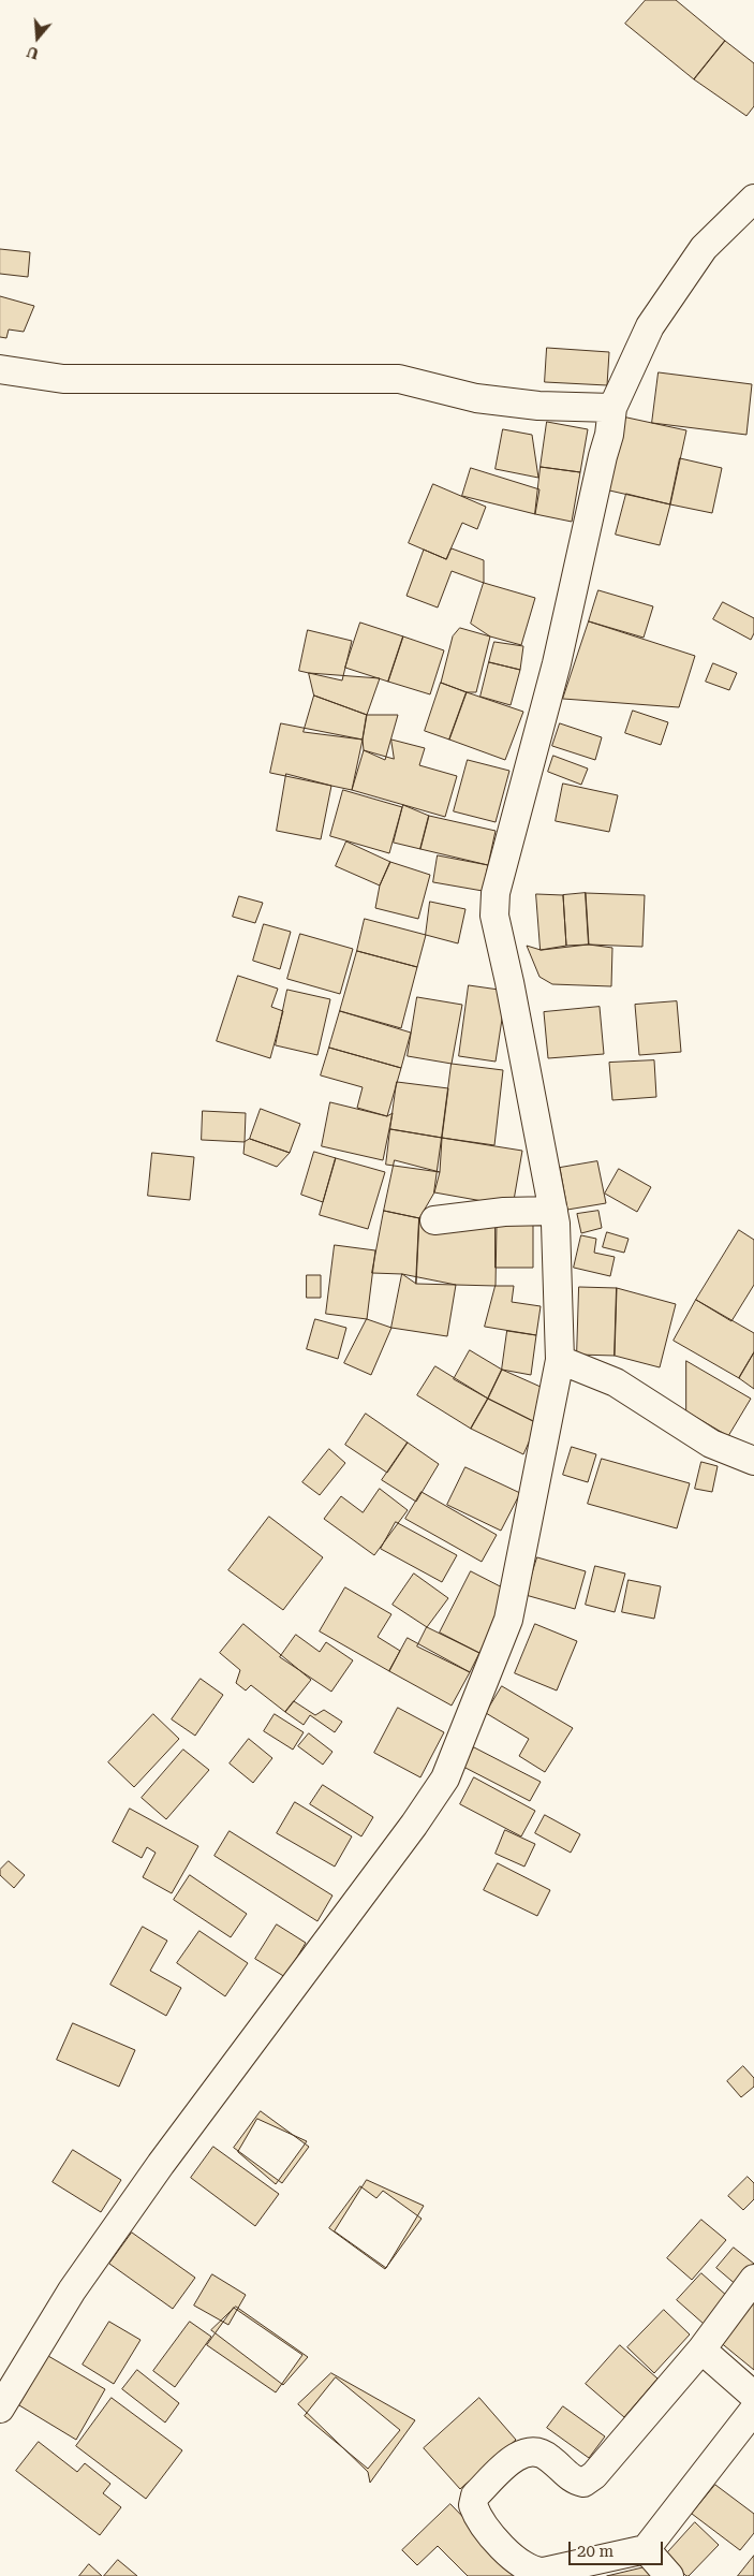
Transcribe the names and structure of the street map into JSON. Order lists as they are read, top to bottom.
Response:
{
  "scale_bar": "20 m",
  "north": "bottom"
}
